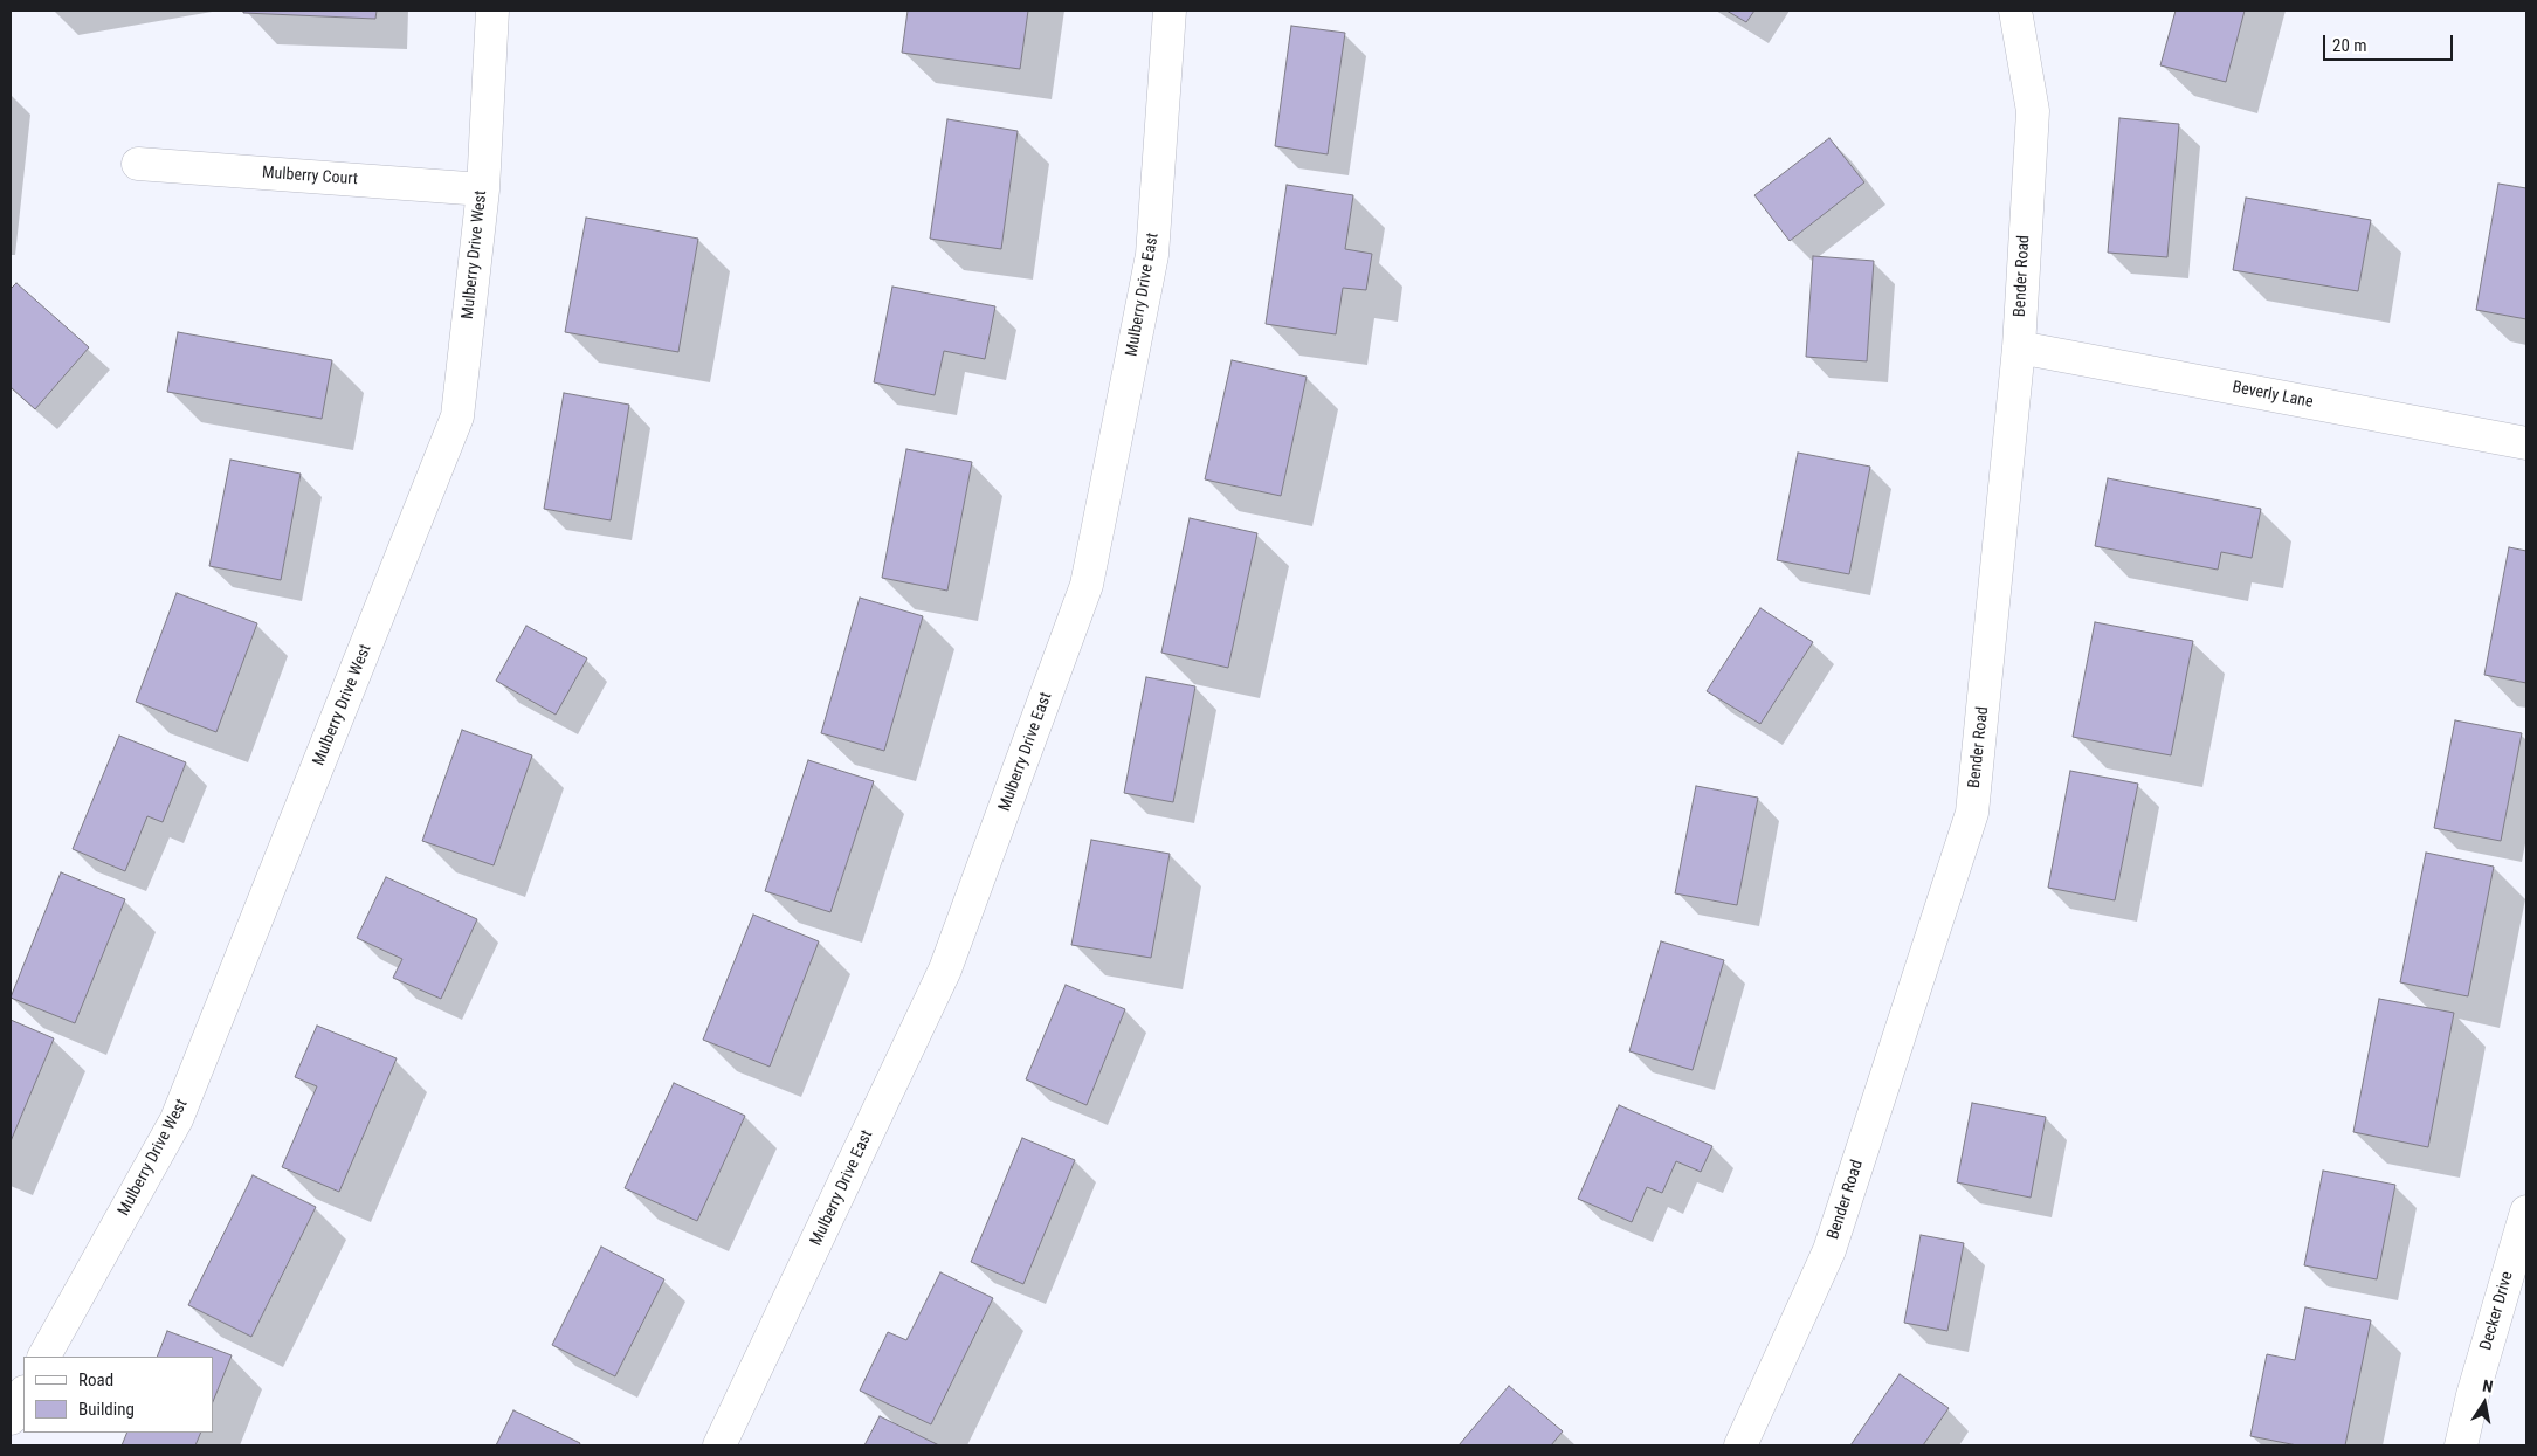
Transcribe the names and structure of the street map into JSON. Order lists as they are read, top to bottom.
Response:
{
  "streets": {
    "street": [
      "Mulberry Court",
      "Mulberry Drive West",
      "Bender Road",
      "Mulberry Drive East",
      "Beverly Lane",
      "Decker Drive"
    ]
  },
  "crossings": [
    ["Mulberry Court", "Mulberry Drive West"],
    ["Bender Road", "Beverly Lane"]
  ],
  "legend": ["Road", "Building"],
  "scale_bar": "20 m",
  "north": "top"
}
